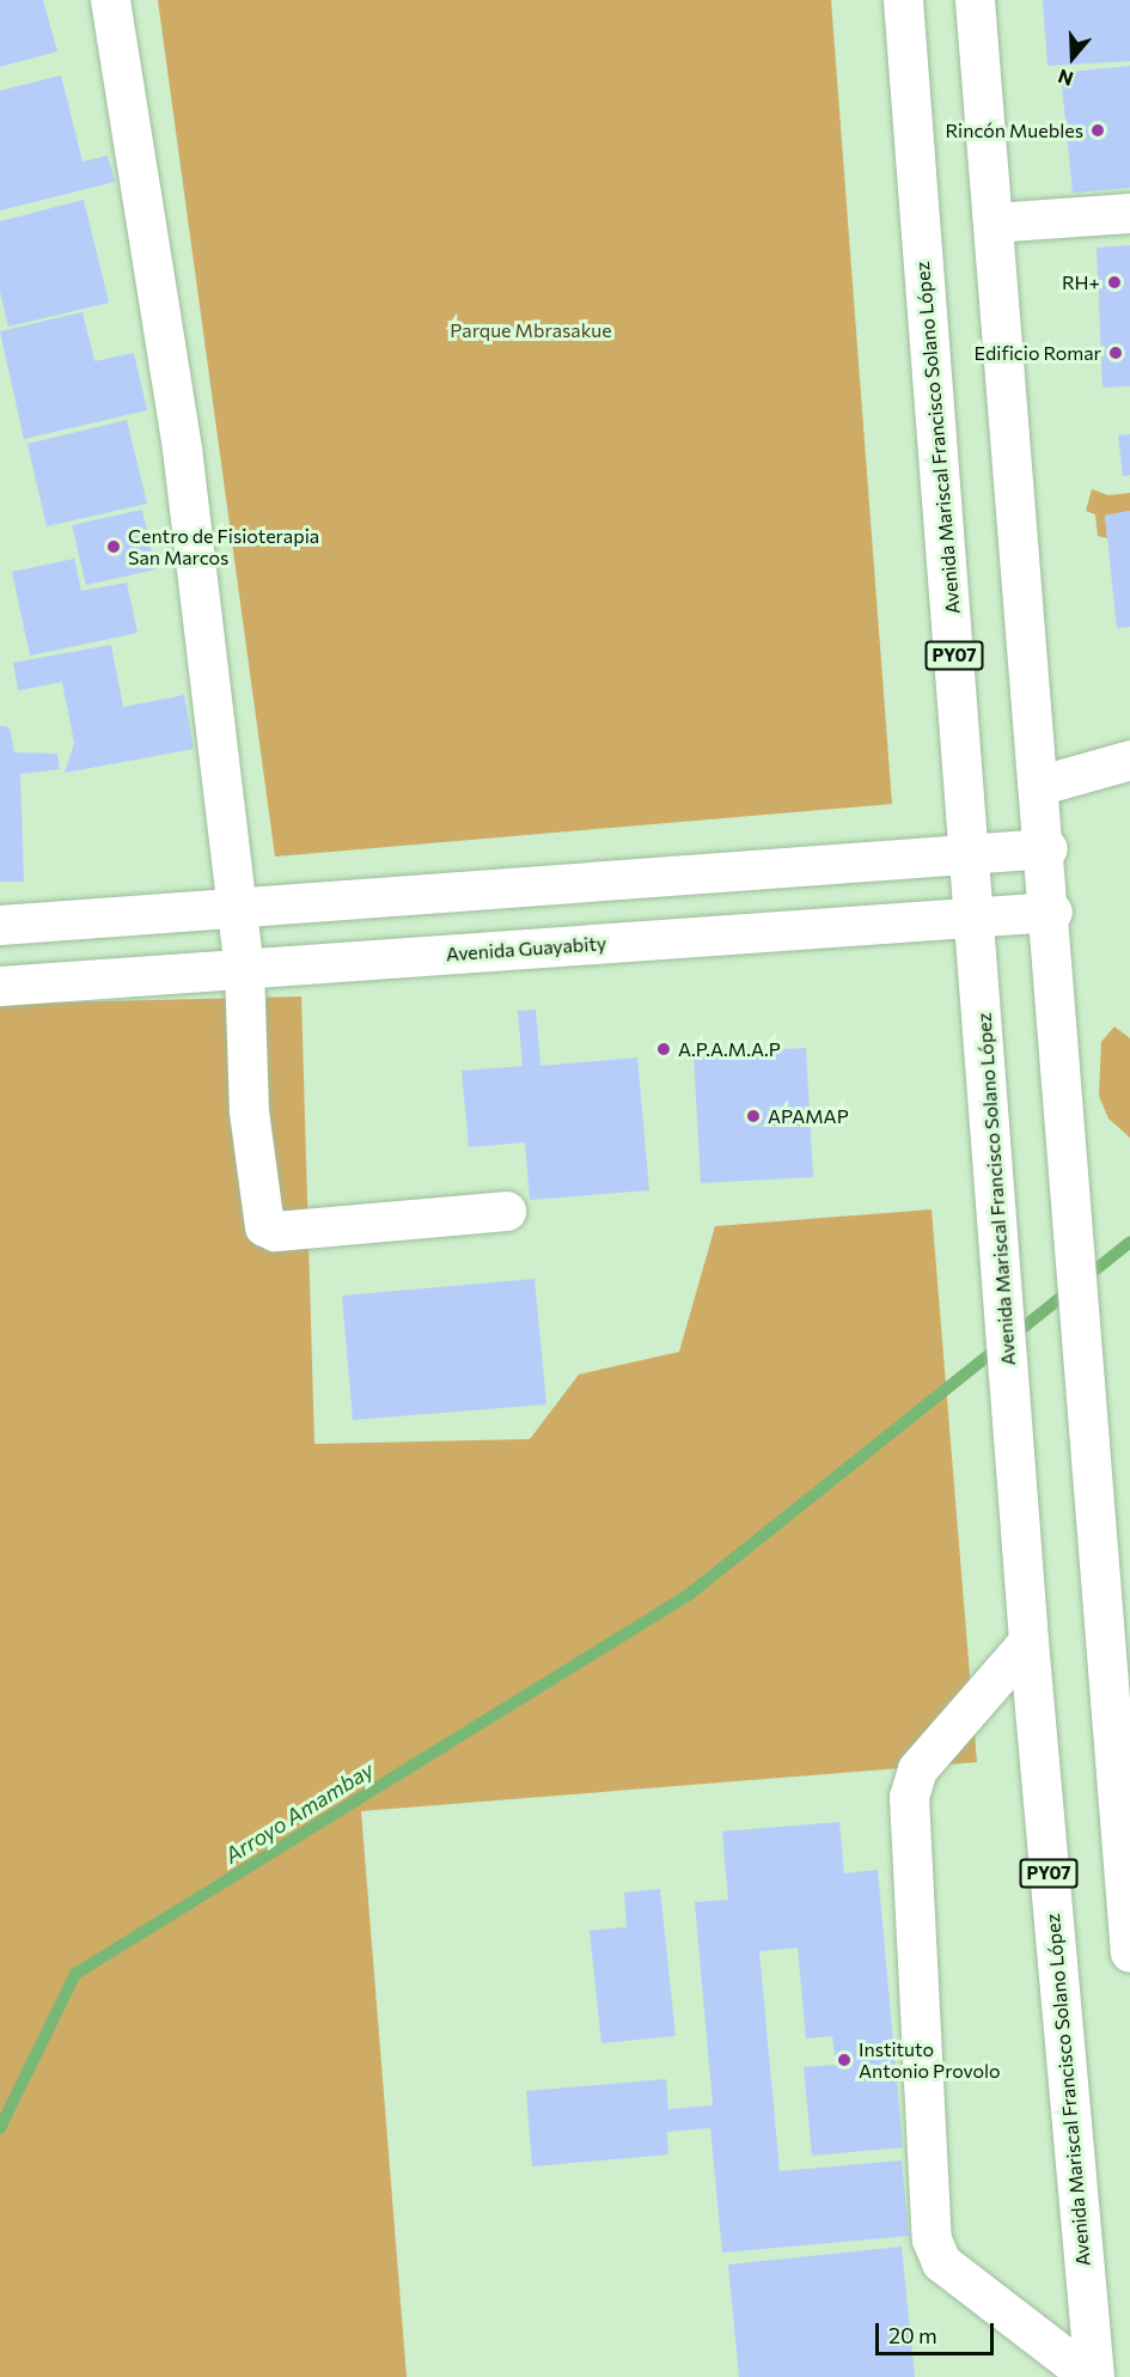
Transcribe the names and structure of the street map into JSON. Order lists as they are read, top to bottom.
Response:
{
  "streets": {
    "main road": ["Avenida Mariscal Francisco Solano López", "PY07", "Avenida Guayabity"]
  },
  "crossings": [
    ["Avenida Mariscal Francisco Solano López", "Avenida Guayabity"]
  ],
  "water": ["Arroyo Amambay"],
  "parks": ["Parque Mbrasakue"],
  "places": [
    "Rincón Muebles",
    "RH+",
    "Edificio Romar",
    "Centro de Fisioterapia San Marcos",
    "A.P.A.M.A.P",
    "APAMAP",
    "Instituto Antonio Provolo"
  ],
  "scale_bar": "20 m",
  "north": "bottom"
}
